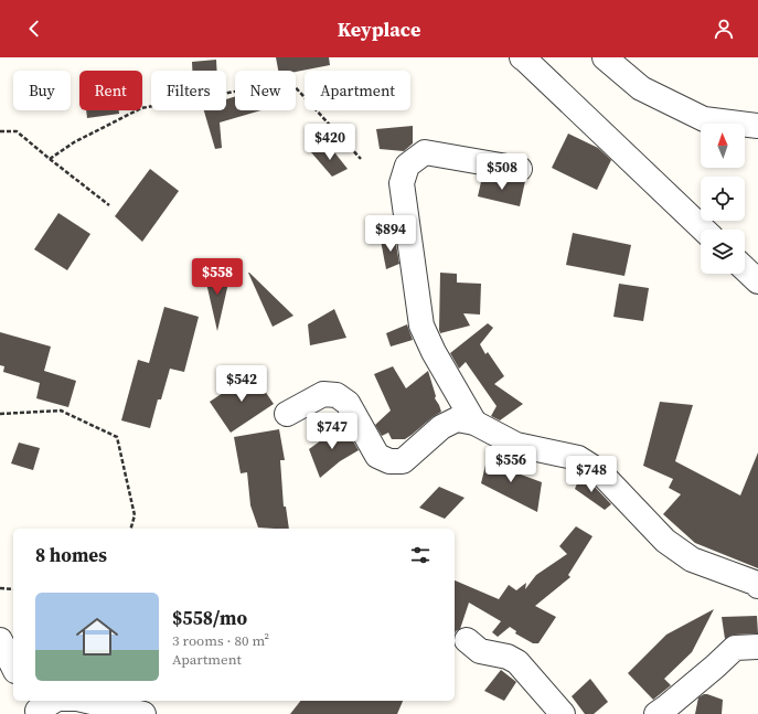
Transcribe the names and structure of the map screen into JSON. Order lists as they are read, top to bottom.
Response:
{
  "north": "top",
  "page": {
    "header": "Keyplace",
    "chip": [
      "Buy",
      "Rent",
      "Filters",
      "New",
      "Apartment"
    ],
    "price": [
      "$420",
      "$508",
      "$894",
      "$558",
      "$542",
      "$747",
      "$556",
      "$748"
    ],
    "heading": "8 homes",
    "list": [
      {
        "name": "$558/mo",
        "note": "3 rooms · 80 m² · Apartment"
      }
    ]
  }
}
